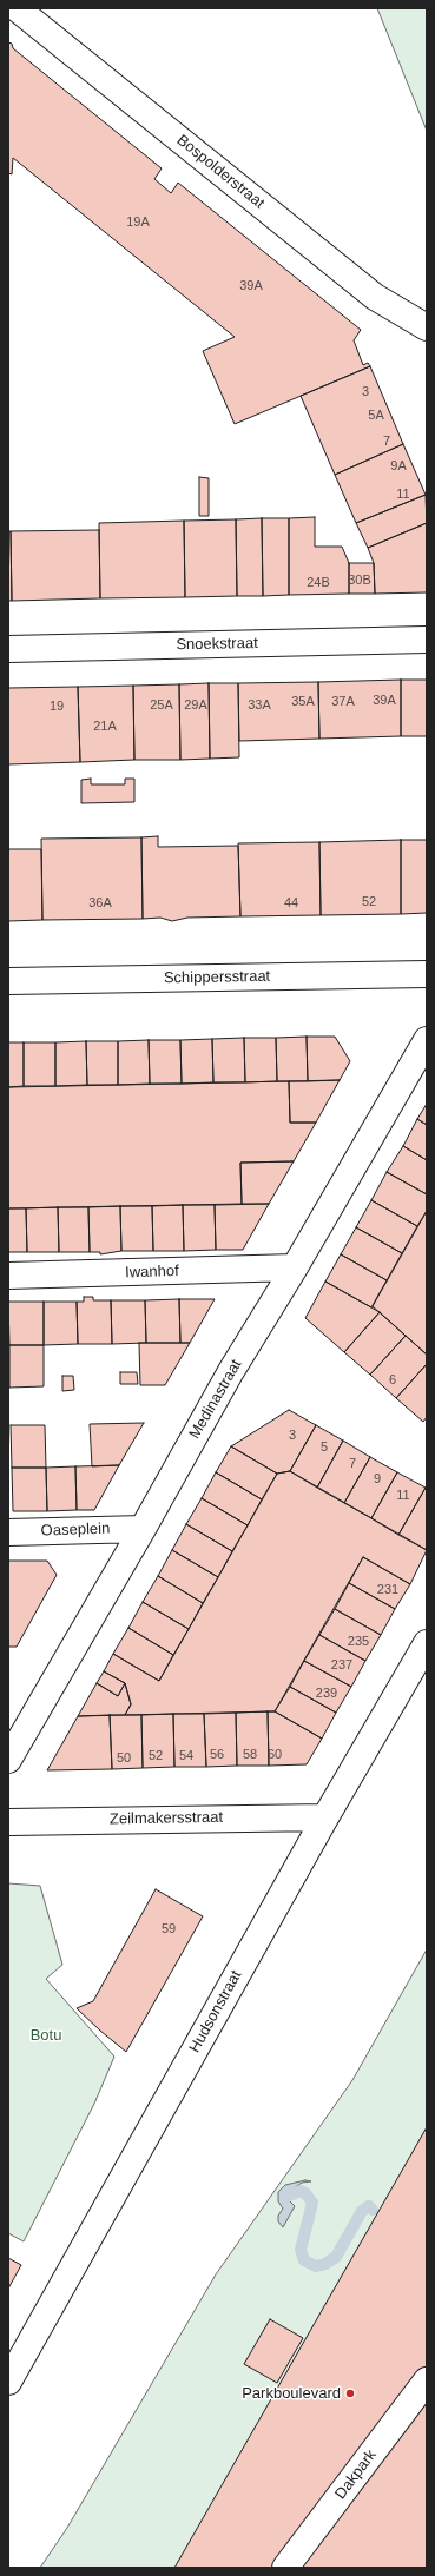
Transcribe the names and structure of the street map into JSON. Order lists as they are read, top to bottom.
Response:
{
  "streets": {
    "street": [
      "Bospolderstraat",
      "Snoekstraat",
      "Schippersstraat",
      "Iwanhof",
      "Medinastraat",
      "Oaseplein",
      "Zeilmakersstraat",
      "Hudsonstraat",
      "Dakpark"
    ]
  },
  "crossings": [
    ["Iwanhof", "Medinastraat"],
    ["Medinastraat", "Oaseplein"],
    ["Zeilmakersstraat", "Hudsonstraat"]
  ],
  "parks": ["Botu"],
  "places": ["Parkboulevard"],
  "house_numbers": [
    "19A",
    "39A",
    "3",
    "5A",
    "7",
    "9A",
    "11",
    "30B",
    "24B",
    "39A",
    "35A",
    "37A",
    "25A",
    "29A",
    "33A",
    "19",
    "21A",
    "52",
    "36A",
    "44",
    "6",
    "3",
    "5",
    "7",
    "9",
    "11",
    "231",
    "235",
    "237",
    "239",
    "56",
    "58",
    "60",
    "52",
    "54",
    "50",
    "59"
  ]
}
